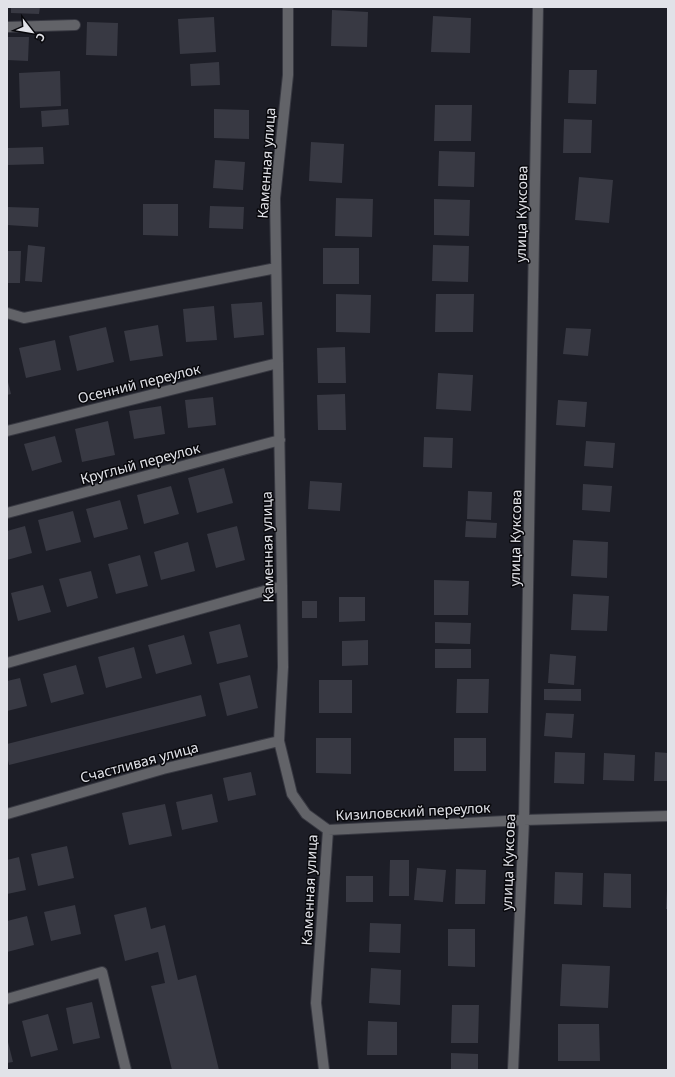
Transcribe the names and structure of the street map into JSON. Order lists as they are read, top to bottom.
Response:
{
  "streets": {
    "street": [
      "Каменная улица",
      "улица Куксова",
      "Осенний переулок",
      "Круглый переулок",
      "Счастливая улица",
      "Кизиловский переулок"
    ]
  },
  "crossings": [
    ["Каменная улица", "Осенний переулок"],
    ["Каменная улица", "Круглый переулок"],
    ["Каменная улица", "Счастливая улица"],
    ["Каменная улица", "Кизиловский переулок"],
    ["улица Куксова", "Кизиловский переулок"]
  ],
  "north": "bottom right"
}
